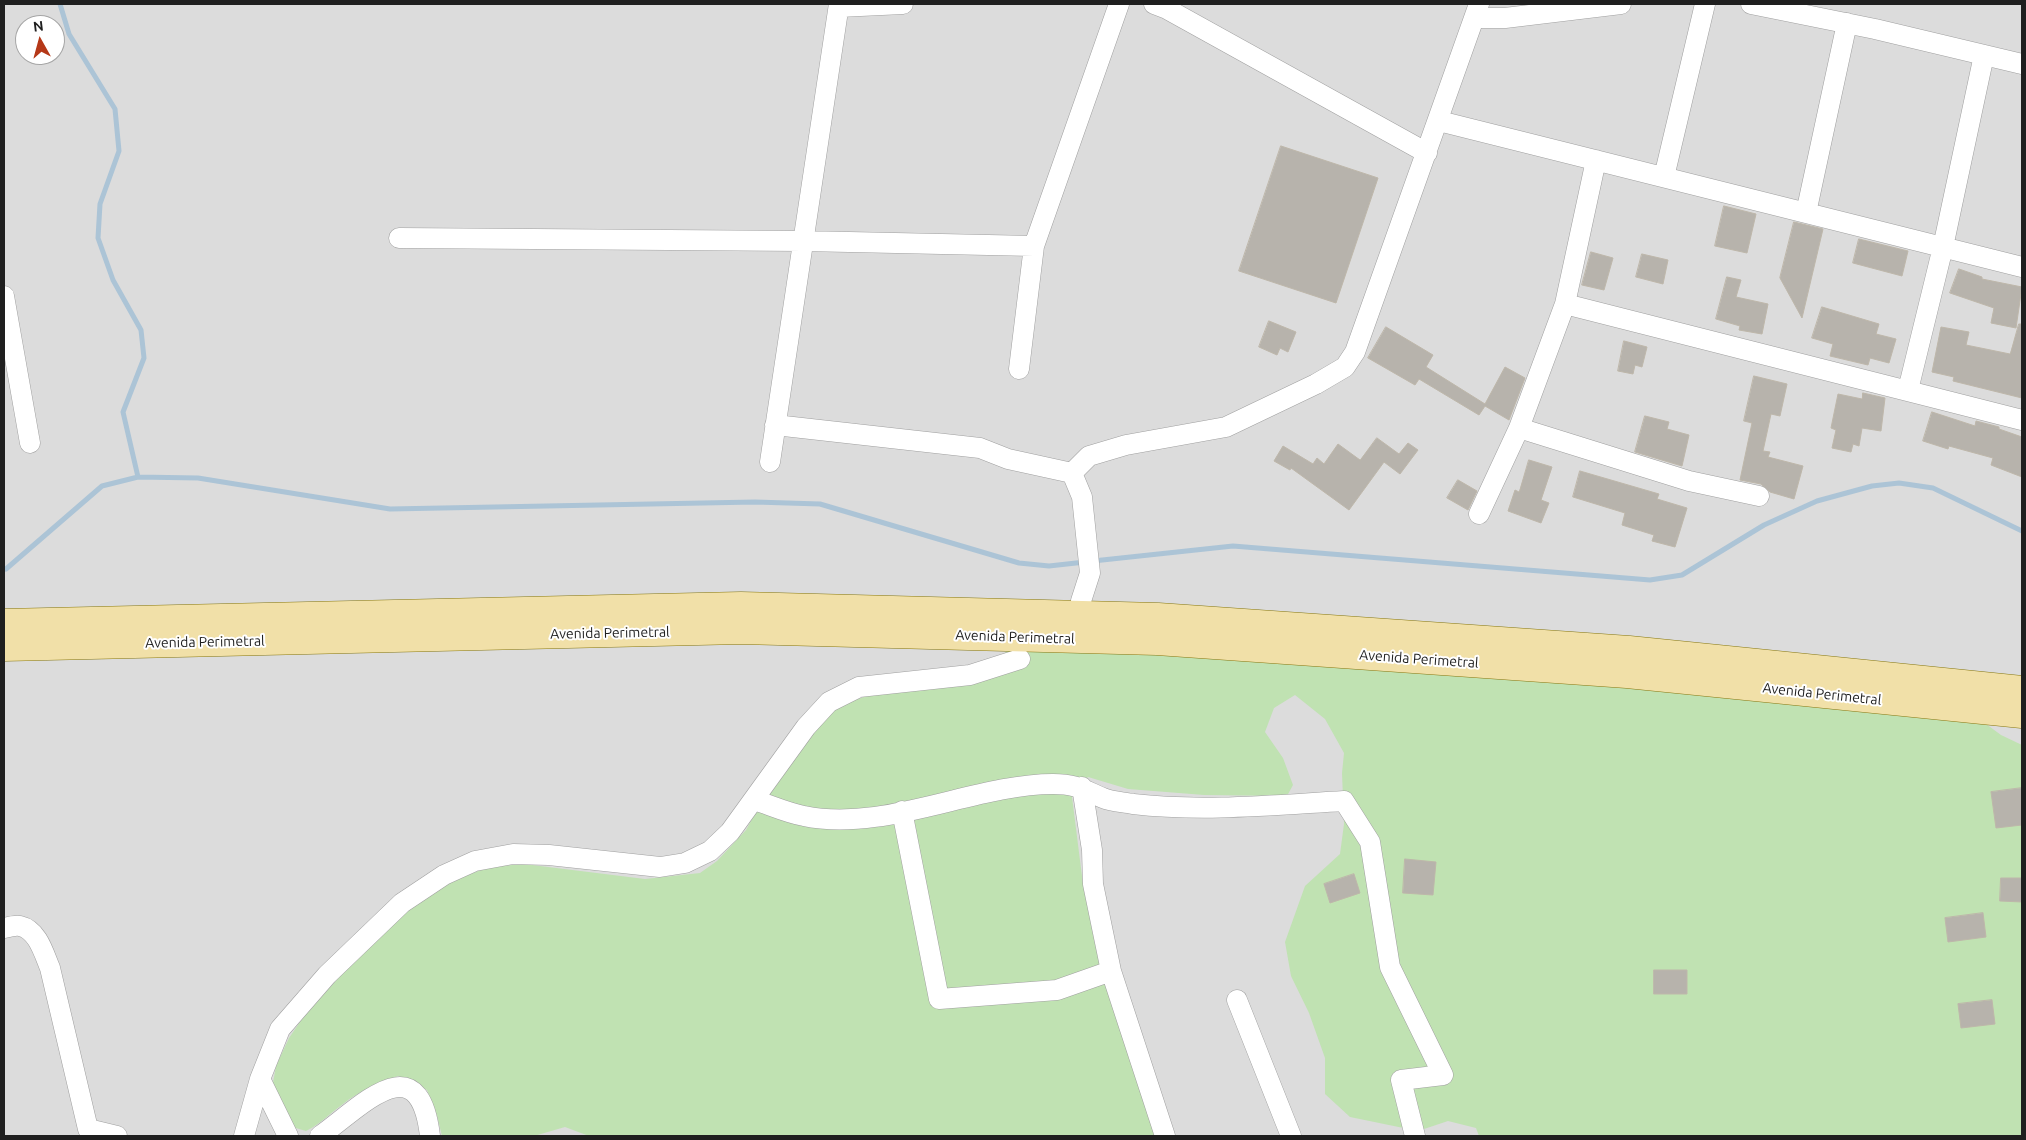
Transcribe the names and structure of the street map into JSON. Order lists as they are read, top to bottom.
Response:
{
  "streets": {
    "main road": ["Avenida Perimetral"]
  },
  "north": "top"
}
